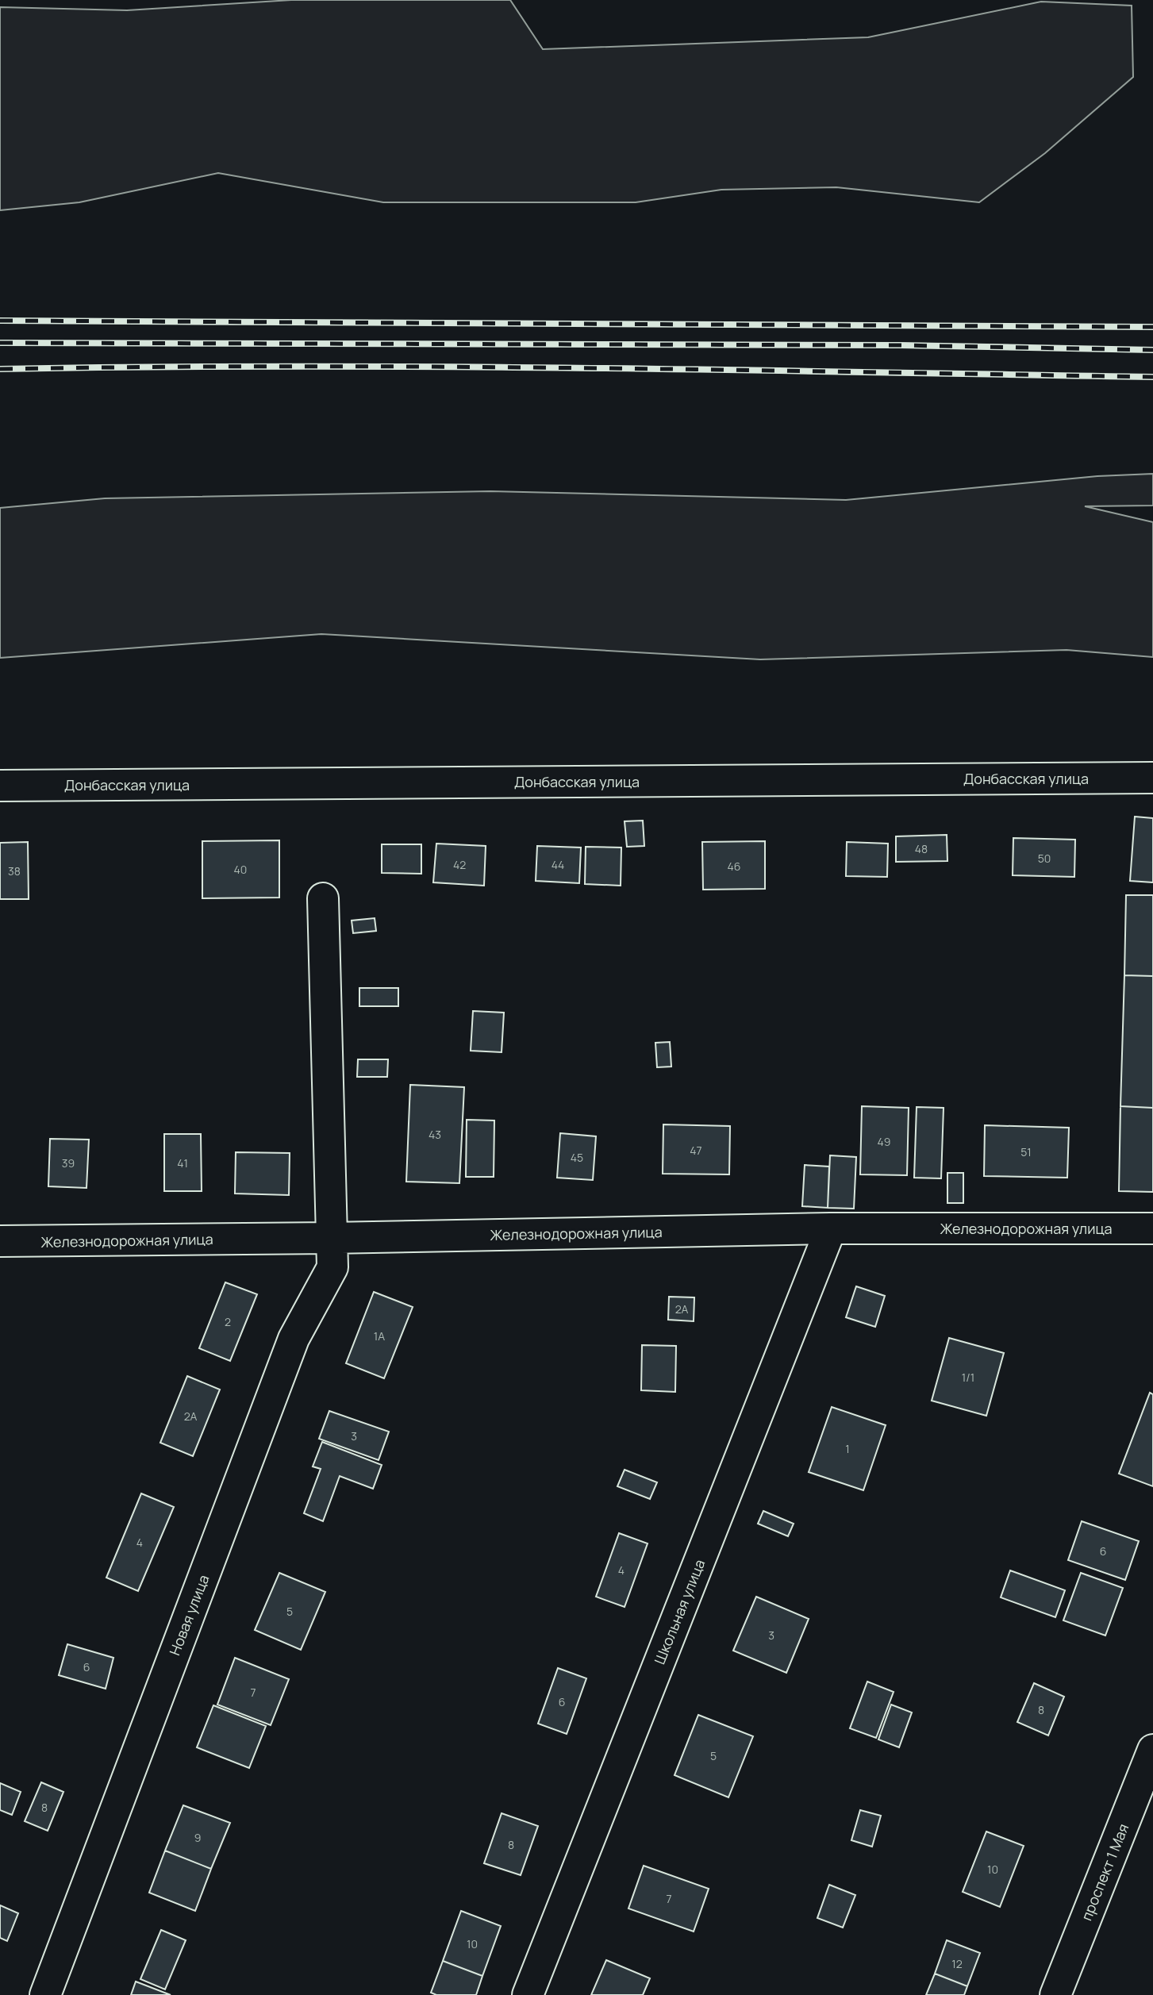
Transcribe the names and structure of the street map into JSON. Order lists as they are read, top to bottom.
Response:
{
  "streets": {
    "street": [
      "Донбасская улица",
      "Железнодорожная улица",
      "Школьная улица",
      "Новая улица",
      "проспект 1 Мая"
    ]
  },
  "crossings": [
    ["Железнодорожная улица", "Школьная улица"],
    ["Железнодорожная улица", "Новая улица"]
  ],
  "house_numbers": [
    "48",
    "50",
    "42",
    "44",
    "46",
    "40",
    "38",
    "43",
    "49",
    "47",
    "51",
    "45",
    "39",
    "41",
    "2А",
    "2",
    "1А",
    "1/1",
    "2А",
    "3",
    "1",
    "4",
    "6",
    "4",
    "5",
    "3",
    "6",
    "7",
    "6",
    "8",
    "5",
    "8",
    "9",
    "8",
    "10",
    "7",
    "10",
    "12"
  ]
}
